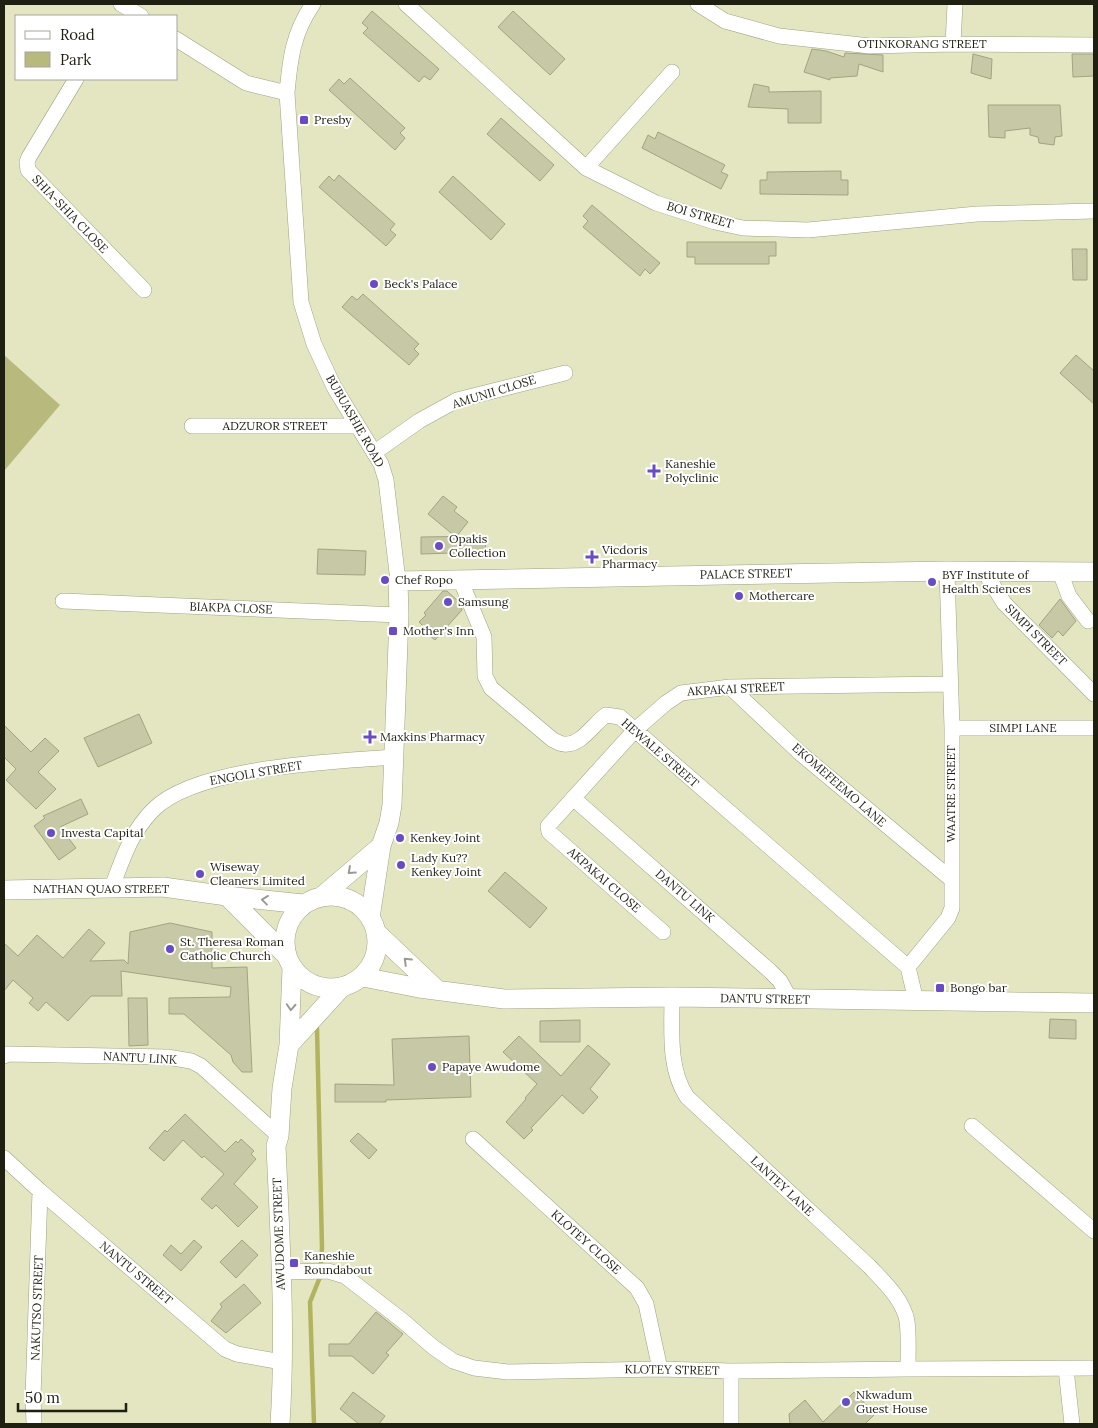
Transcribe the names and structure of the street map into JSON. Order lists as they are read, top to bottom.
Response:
{
  "streets": {
    "street": [
      "OTINKORANG STREET",
      "SHIA-SHIA CLOSE",
      "BOI STREET",
      "AMUNII CLOSE",
      "BUBUASHIE ROAD",
      "ADZUROR STREET",
      "PALACE STREET",
      "BIAKPA CLOSE",
      "SIMPI STREET",
      "AKPAKAI STREET",
      "SIMPI LANE",
      "HEWALE STREET",
      "ENGOLI STREET",
      "EKOMEFEEMO LANE",
      "WAATRE STREET",
      "AKPAKAI CLOSE",
      "NATHAN QUAO STREET",
      "DANTU LINK",
      "DANTU STREET",
      "NANTU LINK",
      "LANTEY LANE",
      "AWUDOME STREET",
      "KLOTEY CLOSE",
      "NANTU STREET",
      "NAKUTSO STREET",
      "KLOTEY STREET"
    ]
  },
  "crossings": [
    ["AMUNII CLOSE", "BUBUASHIE ROAD"],
    ["BUBUASHIE ROAD", "ADZUROR STREET"],
    ["BUBUASHIE ROAD", "PALACE STREET"],
    ["BUBUASHIE ROAD", "BIAKPA CLOSE"],
    ["BUBUASHIE ROAD", "ENGOLI STREET"],
    ["BUBUASHIE ROAD", "NATHAN QUAO STREET"],
    ["BUBUASHIE ROAD", "DANTU STREET"],
    ["BUBUASHIE ROAD", "AWUDOME STREET"],
    ["PALACE STREET", "SIMPI STREET"],
    ["PALACE STREET", "HEWALE STREET"],
    ["PALACE STREET", "WAATRE STREET"],
    ["AKPAKAI STREET", "HEWALE STREET"],
    ["AKPAKAI STREET", "EKOMEFEEMO LANE"],
    ["AKPAKAI STREET", "WAATRE STREET"],
    ["AKPAKAI STREET", "AKPAKAI CLOSE"],
    ["AKPAKAI STREET", "DANTU LINK"],
    ["SIMPI LANE", "WAATRE STREET"],
    ["HEWALE STREET", "WAATRE STREET"],
    ["ENGOLI STREET", "NATHAN QUAO STREET"],
    ["EKOMEFEEMO LANE", "WAATRE STREET"],
    ["NATHAN QUAO STREET", "DANTU STREET"],
    ["NATHAN QUAO STREET", "AWUDOME STREET"],
    ["DANTU LINK", "DANTU STREET"],
    ["DANTU STREET", "LANTEY LANE"],
    ["DANTU STREET", "AWUDOME STREET"],
    ["NANTU LINK", "AWUDOME STREET"],
    ["LANTEY LANE", "KLOTEY STREET"],
    ["AWUDOME STREET", "NANTU STREET"],
    ["AWUDOME STREET", "KLOTEY STREET"],
    ["KLOTEY CLOSE", "KLOTEY STREET"],
    ["NANTU STREET", "NAKUTSO STREET"]
  ],
  "places": {
    "transit": [
      "Presby",
      "Mother's Inn",
      "Bongo bar",
      "Kaneshie Roundabout"
    ],
    "other": [
      "Beck's Palace",
      "Opakis Collection",
      "Chef Ropo",
      "BYF Institute of Health Sciences",
      "Mothercare",
      "Samsung",
      "Investa Capital",
      "Kenkey Joint",
      "Lady Ku?? Kenkey Joint",
      "Wiseway Cleaners Limited",
      "St. Theresa Roman Catholic Church",
      "Papaye Awudome",
      "Nkwadum Guest House"
    ],
    "health": ["Kaneshie Polyclinic", "Vicdoris Pharmacy", "Maxkins Pharmacy"]
  },
  "legend": ["Road", "Park"],
  "scale_bar": "50 m"
}
